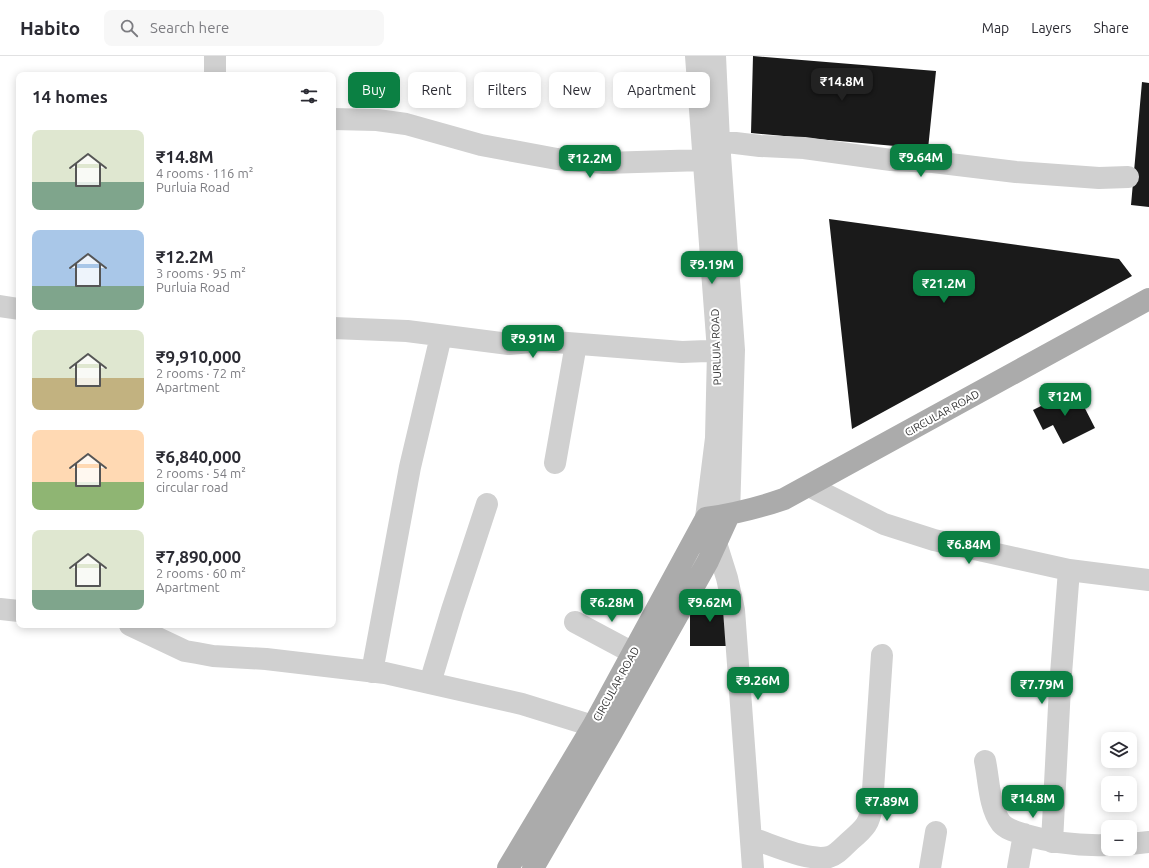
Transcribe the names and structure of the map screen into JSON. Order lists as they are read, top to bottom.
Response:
{
  "streets": {
    "main road": ["CIRCULAR ROAD"],
    "street": ["PURLUIA ROAD"]
  },
  "crossings": [
    ["PURLUIA ROAD", "CIRCULAR ROAD"]
  ],
  "page": {
    "header": "Habito",
    "search": "Search here",
    "nav": ["Map", "Layers", "Share"],
    "price": [
      "₹14.8M",
      "₹9.64M",
      "₹12.2M",
      "₹9.19M",
      "₹21.2M",
      "₹9.91M",
      "₹12M",
      "₹6.84M",
      "₹6.28M",
      "₹9.62M",
      "₹9.26M",
      "₹7.79M",
      "₹14.8M",
      "₹7.89M"
    ],
    "chip": [
      "Buy",
      "Rent",
      "Filters",
      "New",
      "Apartment"
    ],
    "heading": "14 homes",
    "list": [
      {
        "name": "₹14.8M",
        "note": "4 rooms · 116 m² · Purluia Road"
      },
      {
        "name": "₹12.2M",
        "note": "3 rooms · 95 m² · Purluia Road"
      },
      {
        "name": "₹9,910,000",
        "note": "2 rooms · 72 m² · Apartment"
      },
      {
        "name": "₹6,840,000",
        "note": "2 rooms · 54 m² · circular road"
      },
      {
        "name": "₹7,890,000",
        "note": "2 rooms · 60 m² · Apartment"
      }
    ],
    "map_buttons": ["+", "−"]
  }
}
